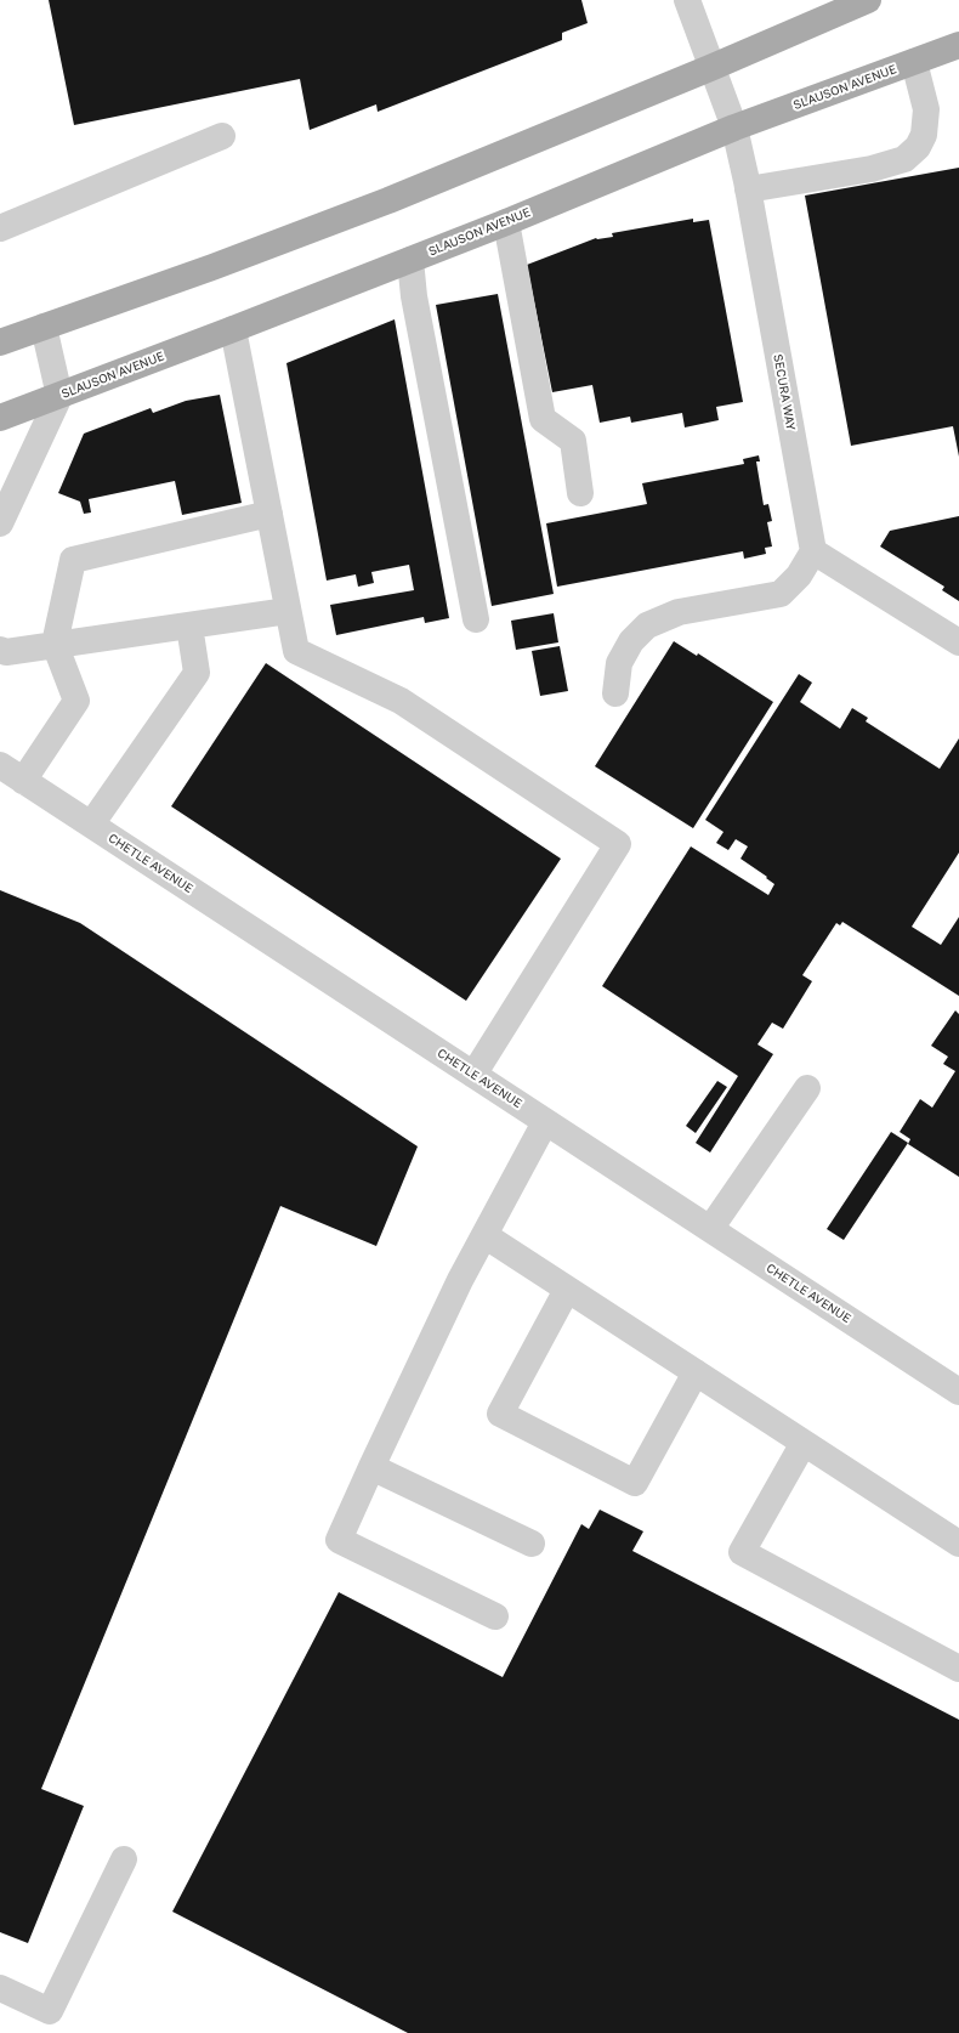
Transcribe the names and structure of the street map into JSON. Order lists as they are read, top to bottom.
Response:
{
  "streets": {
    "main road": ["SLAUSON AVENUE"],
    "street": ["SECURA WAY", "CHETLE AVENUE"]
  },
  "crossings": [
    ["SLAUSON AVENUE", "SECURA WAY"]
  ]
}
